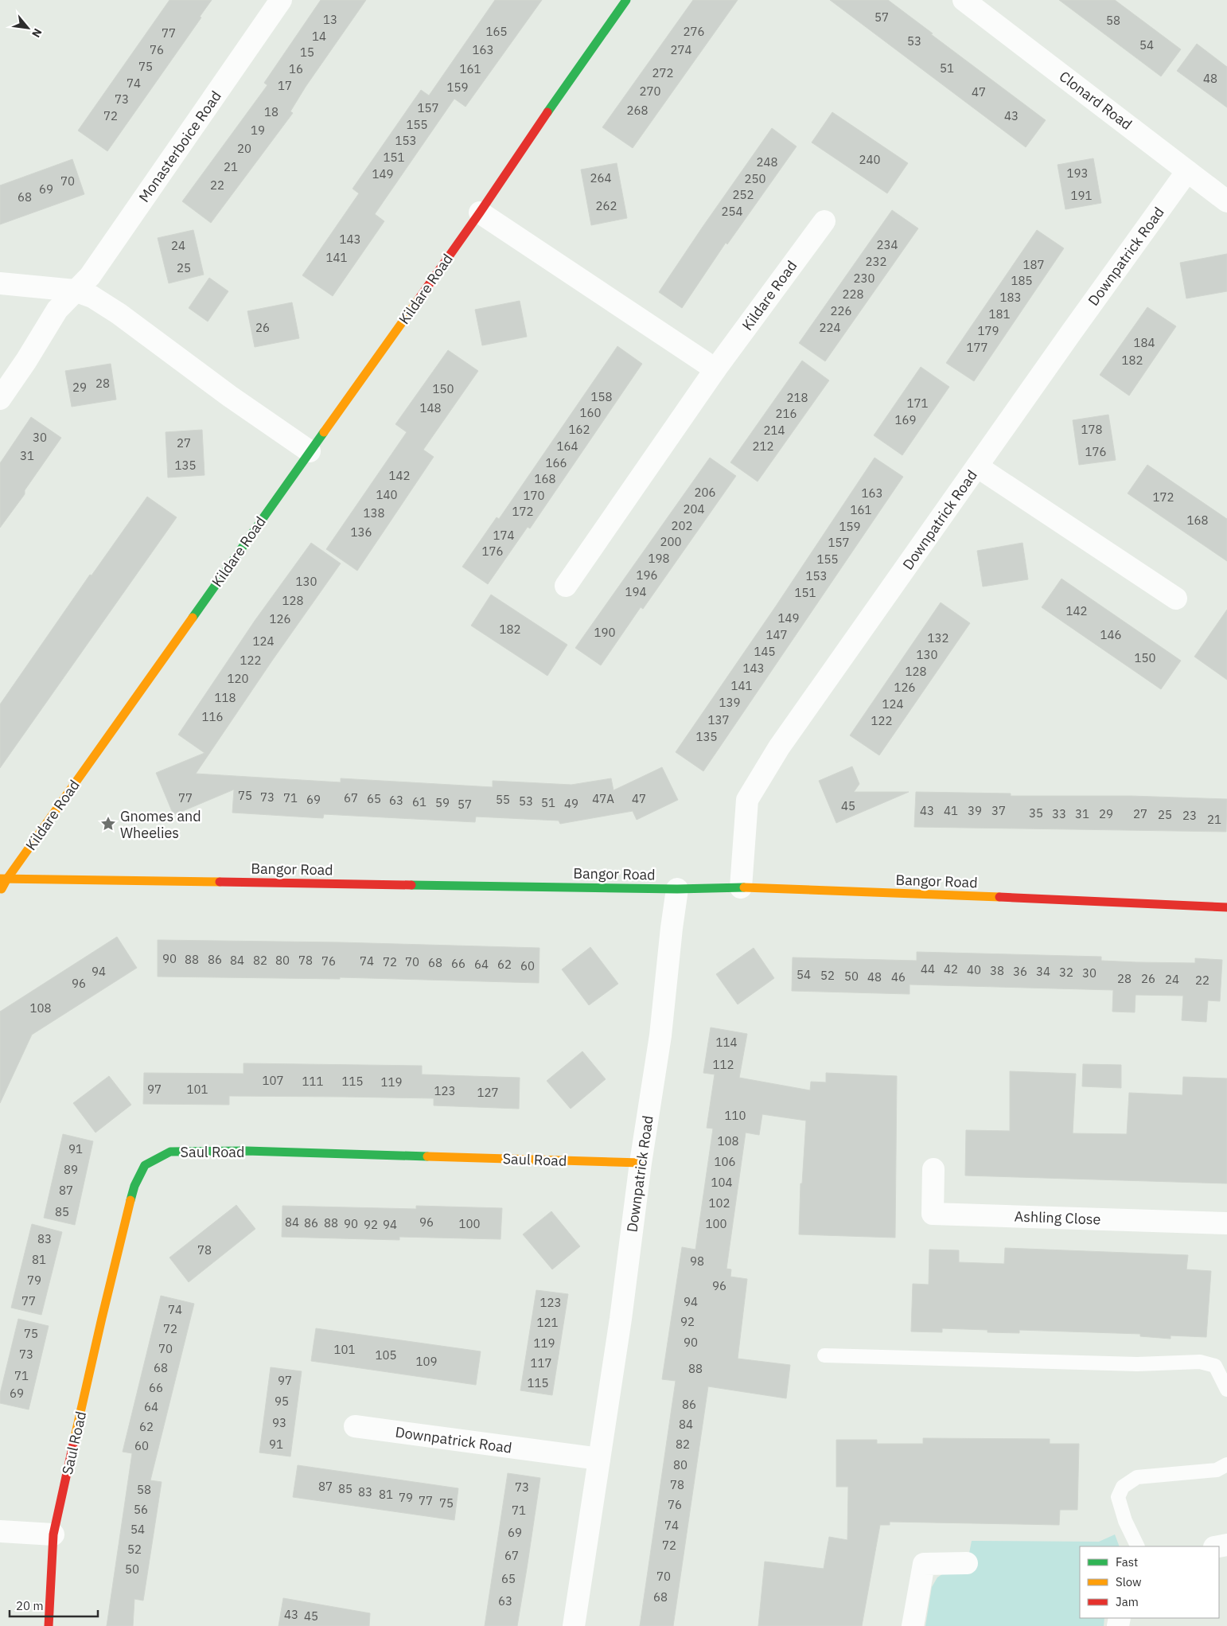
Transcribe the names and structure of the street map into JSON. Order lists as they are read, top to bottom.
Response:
{
  "streets": {
    "street": [
      "Clonard Road",
      "Monasterboice Road",
      "Downpatrick Road",
      "Kildare Road",
      "Bangor Road",
      "Saul Road",
      "Ashling Close"
    ]
  },
  "crossings": [
    ["Clonard Road", "Downpatrick Road"],
    ["Downpatrick Road", "Bangor Road"],
    ["Downpatrick Road", "Saul Road"],
    ["Kildare Road", "Bangor Road"]
  ],
  "places": {
    "place": ["Gnomes and Wheelies"]
  },
  "house_numbers": [
    "57",
    "13",
    "58",
    "165",
    "276",
    "77",
    "14",
    "53",
    "54",
    "76",
    "163",
    "274",
    "15",
    "75",
    "51",
    "16",
    "161",
    "272",
    "48",
    "74",
    "17",
    "159",
    "270",
    "47",
    "73",
    "157",
    "268",
    "18",
    "72",
    "43",
    "155",
    "19",
    "153",
    "20",
    "151",
    "240",
    "248",
    "21",
    "193",
    "149",
    "264",
    "250",
    "70",
    "22",
    "69",
    "252",
    "191",
    "68",
    "262",
    "254",
    "143",
    "234",
    "24",
    "141",
    "232",
    "187",
    "25",
    "230",
    "185",
    "228",
    "183",
    "226",
    "181",
    "26",
    "224",
    "179",
    "184",
    "177",
    "182",
    "28",
    "29",
    "150",
    "158",
    "218",
    "171",
    "148",
    "160",
    "216",
    "169",
    "162",
    "178",
    "214",
    "30",
    "27",
    "164",
    "212",
    "176",
    "31",
    "166",
    "135",
    "142",
    "168",
    "206",
    "163",
    "140",
    "170",
    "172",
    "204",
    "161",
    "172",
    "138",
    "168",
    "202",
    "159",
    "136",
    "174",
    "200",
    "157",
    "176",
    "198",
    "155",
    "196",
    "153",
    "130",
    "194",
    "151",
    "128",
    "142",
    "149",
    "126",
    "182",
    "190",
    "147",
    "146",
    "132",
    "124",
    "145",
    "130",
    "150",
    "122",
    "143",
    "128",
    "120",
    "141",
    "126",
    "118",
    "139",
    "124",
    "116",
    "137",
    "122",
    "135",
    "75",
    "73",
    "77",
    "71",
    "67",
    "65",
    "47A",
    "47",
    "69",
    "55",
    "63",
    "53",
    "61",
    "59",
    "51",
    "49",
    "57",
    "45",
    "43",
    "41",
    "39",
    "37",
    "35",
    "33",
    "31",
    "29",
    "27",
    "25",
    "23",
    "21",
    "90",
    "88",
    "86",
    "84",
    "82",
    "80",
    "78",
    "76",
    "74",
    "72",
    "70",
    "68",
    "66",
    "64",
    "62",
    "60",
    "44",
    "42",
    "40",
    "38",
    "94",
    "36",
    "34",
    "32",
    "30",
    "54",
    "52",
    "50",
    "48",
    "46",
    "28",
    "26",
    "24",
    "22",
    "96",
    "108",
    "114",
    "112",
    "107",
    "111",
    "115",
    "119",
    "97",
    "101",
    "123",
    "127",
    "110",
    "108",
    "91",
    "106",
    "89",
    "104",
    "87",
    "102",
    "85",
    "84",
    "96",
    "86",
    "88",
    "90",
    "100",
    "100",
    "92",
    "94",
    "83",
    "78",
    "81",
    "98",
    "79",
    "96",
    "77",
    "94",
    "123",
    "74",
    "92",
    "121",
    "72",
    "75",
    "90",
    "119",
    "70",
    "101",
    "73",
    "105",
    "109",
    "117",
    "68",
    "88",
    "71",
    "97",
    "115",
    "66",
    "69",
    "95",
    "86",
    "64",
    "93",
    "84",
    "62",
    "91",
    "82",
    "60",
    "80",
    "78",
    "87",
    "73",
    "85",
    "58",
    "83",
    "81",
    "79",
    "77",
    "75",
    "76",
    "56",
    "71",
    "74",
    "54",
    "69",
    "72",
    "52",
    "67",
    "50",
    "70",
    "65",
    "68",
    "63",
    "43",
    "45"
  ],
  "legend": ["Fast", "Slow", "Jam"],
  "scale_bar": "20 m",
  "north": "bottom right"
}
